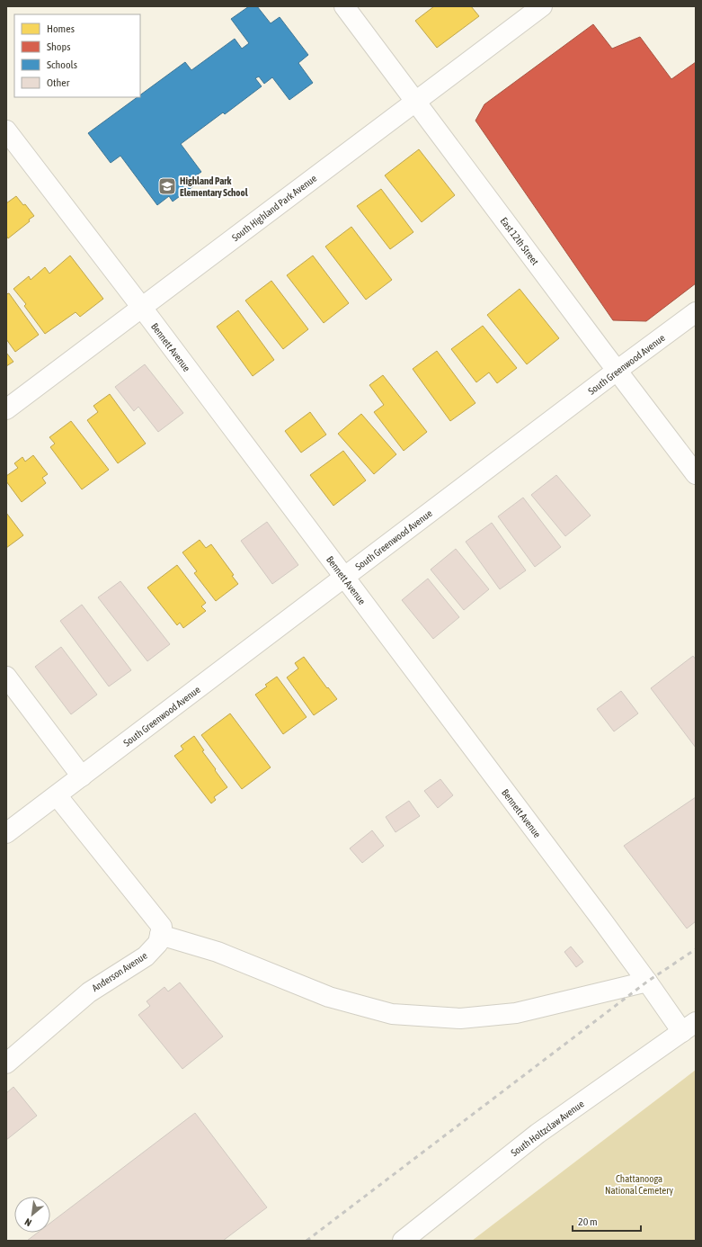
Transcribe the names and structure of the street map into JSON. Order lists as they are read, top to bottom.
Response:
{
  "streets": {
    "street": [
      "South Highland Park Avenue",
      "East 12th Street",
      "Bennett Avenue",
      "South Greenwood Avenue",
      "Anderson Avenue",
      "South Holtzclaw Avenue"
    ]
  },
  "crossings": [
    ["South Highland Park Avenue", "East 12th Street"],
    ["South Highland Park Avenue", "Bennett Avenue"],
    ["East 12th Street", "South Greenwood Avenue"],
    ["Bennett Avenue", "South Greenwood Avenue"],
    ["Bennett Avenue", "South Holtzclaw Avenue"]
  ],
  "parks": ["Chattanooga National Cemetery"],
  "places": {
    "school or university": ["Highland Park Elementary School"]
  },
  "legend": [
    "Homes",
    "Shops",
    "Schools",
    "Other"
  ],
  "scale_bar": "20 m",
  "north": "bottom left"
}
